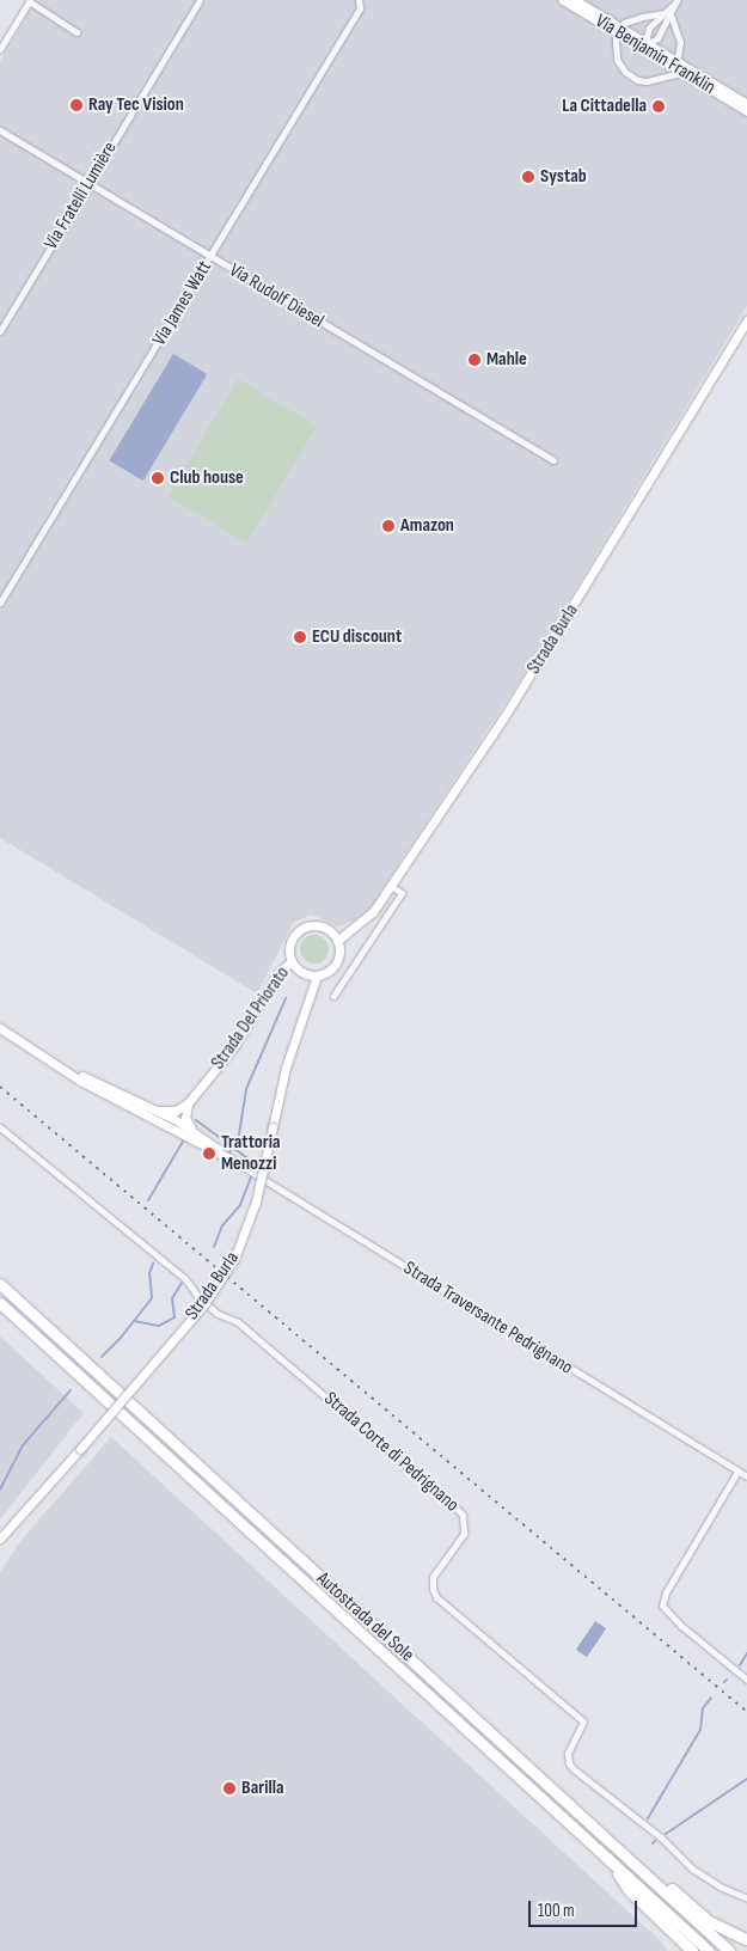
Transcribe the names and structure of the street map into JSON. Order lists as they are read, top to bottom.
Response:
{
  "streets": {
    "highway": ["Autostrada del Sole"],
    "main road": [
      "Via Benjamin Franklin",
      "Strada Burla",
      "Strada Del Priorato",
      "Strada Traversante Pedrignano"
    ],
    "street": [
      "Via Fratelli Lumière",
      "Via Rudolf Diesel",
      "Via James Watt",
      "Strada Corte di Pedrignano"
    ]
  },
  "crossings": [
    ["Via Fratelli Lumière", "Via Rudolf Diesel"],
    ["Via Rudolf Diesel", "Via James Watt"],
    ["Strada Burla", "Strada Del Priorato"]
  ],
  "places": [
    "Ray Tec Vision",
    "La Cittadella",
    "Systab",
    "Mahle",
    "Club house",
    "Amazon",
    "ECU discount",
    "Trattoria Menozzi",
    "Barilla"
  ],
  "scale_bar": "100 m"
}
